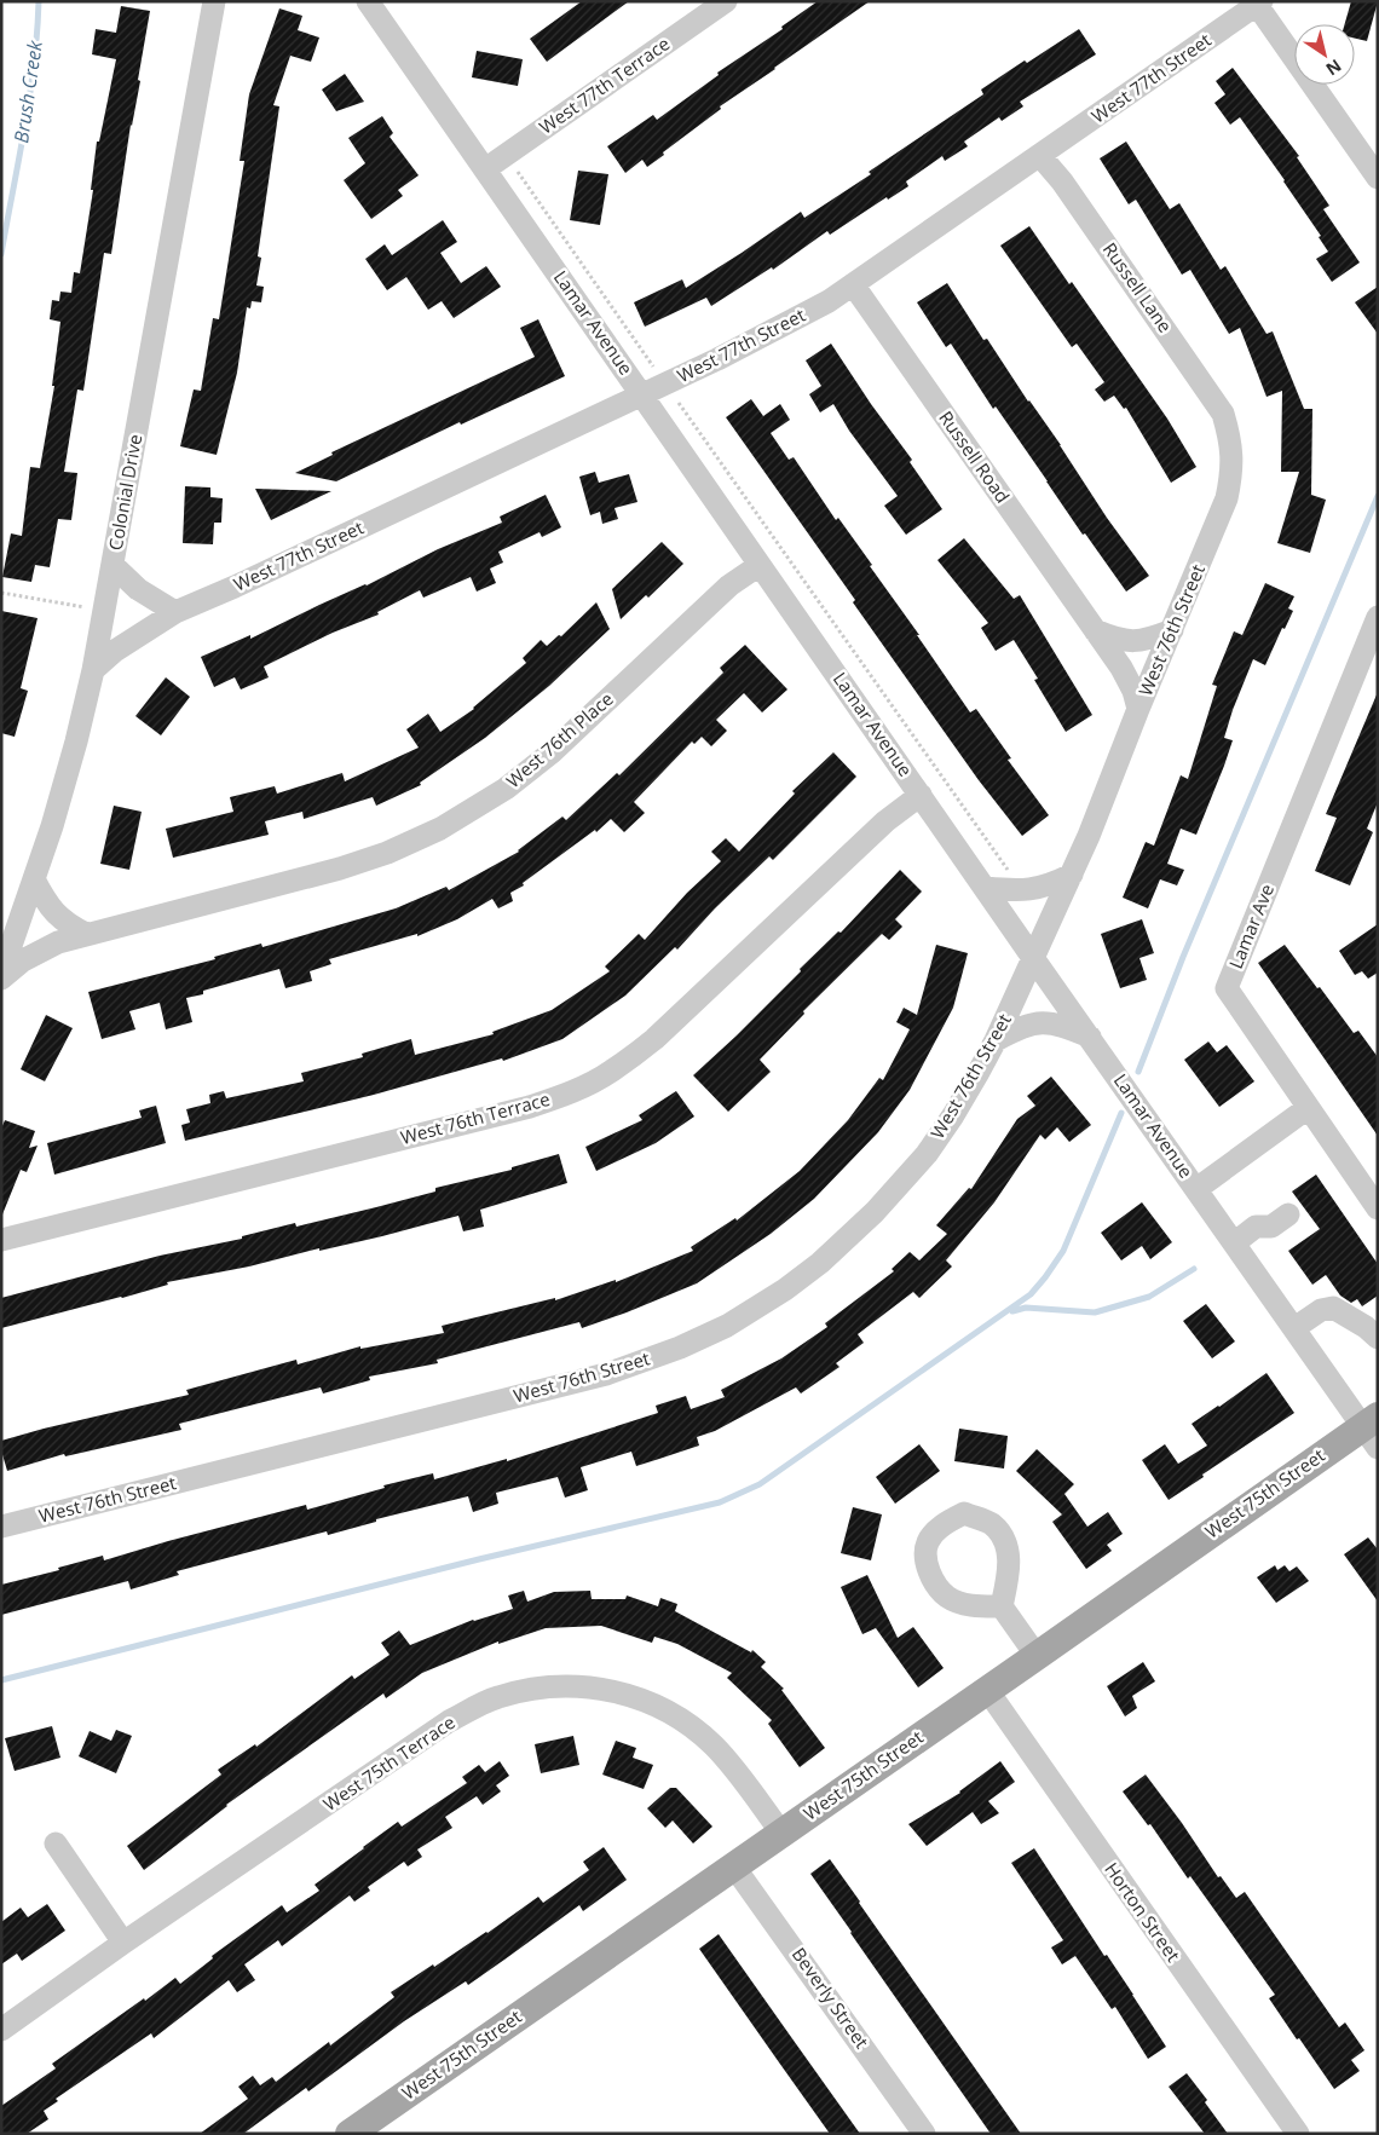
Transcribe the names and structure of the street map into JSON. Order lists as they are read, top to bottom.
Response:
{
  "streets": {
    "main road": ["West 75th Street"],
    "street": [
      "West 77th Street",
      "West 77th Terrace",
      "Russell Lane",
      "Lamar Avenue",
      "Russell Road",
      "Colonial Drive",
      "West 76th Street",
      "West 76th Place",
      "Lamar Ave",
      "West 76th Terrace",
      "West 75th Terrace",
      "Horton Street",
      "Beverly Street"
    ]
  },
  "crossings": [
    ["West 77th Street", "Russell Lane"],
    ["West 77th Street", "Lamar Avenue"],
    ["West 77th Street", "Russell Road"],
    ["West 77th Street", "Colonial Drive"],
    ["West 77th Terrace", "Lamar Avenue"],
    ["Russell Lane", "West 76th Street"],
    ["Lamar Avenue", "West 76th Street"],
    ["Lamar Avenue", "West 76th Place"],
    ["Lamar Avenue", "West 76th Terrace"],
    ["Lamar Avenue", "West 75th Street"],
    ["Russell Road", "West 76th Street"],
    ["West 75th Street", "West 75th Terrace"],
    ["West 75th Street", "Horton Street"],
    ["West 75th Street", "Beverly Street"]
  ],
  "water": ["Brush Creek"],
  "north": "bottom right"
}
